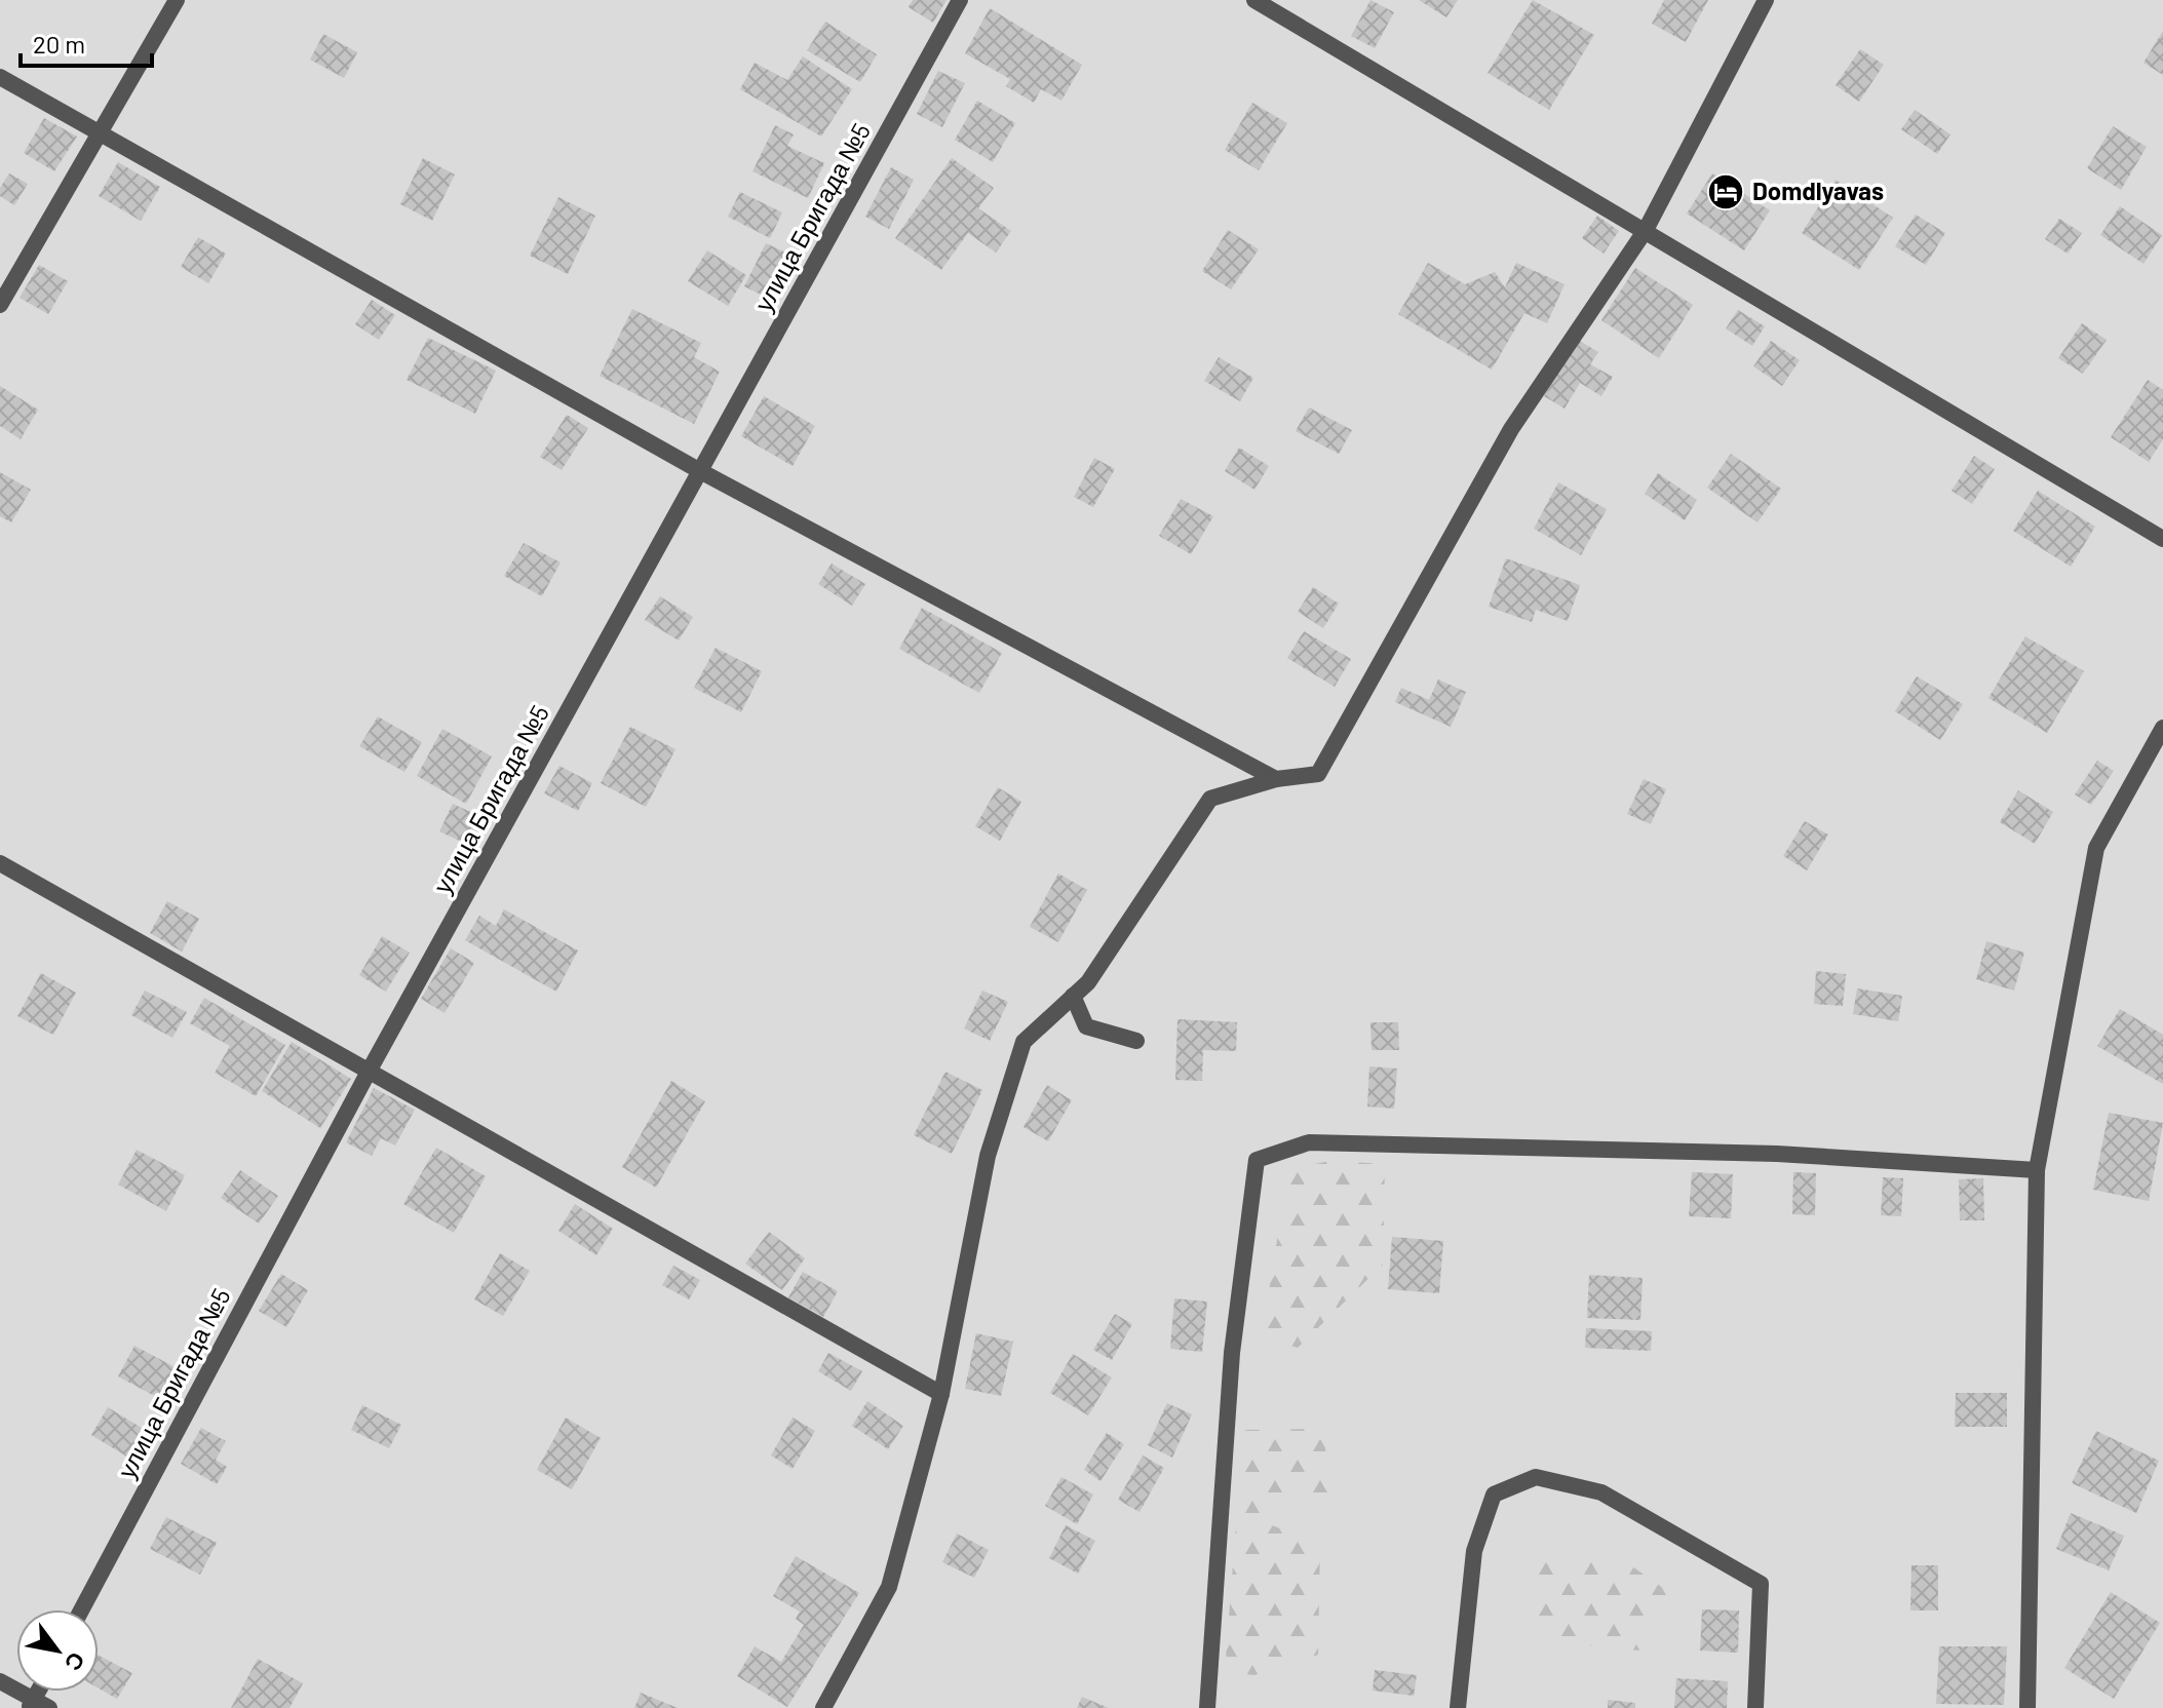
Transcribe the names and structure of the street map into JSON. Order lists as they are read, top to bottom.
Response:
{
  "streets": {
    "lane": ["улица Бригада №5"]
  },
  "places": {
    "hotel": ["Domdlyavas"]
  },
  "scale_bar": "20 m",
  "north": "bottom right"
}
